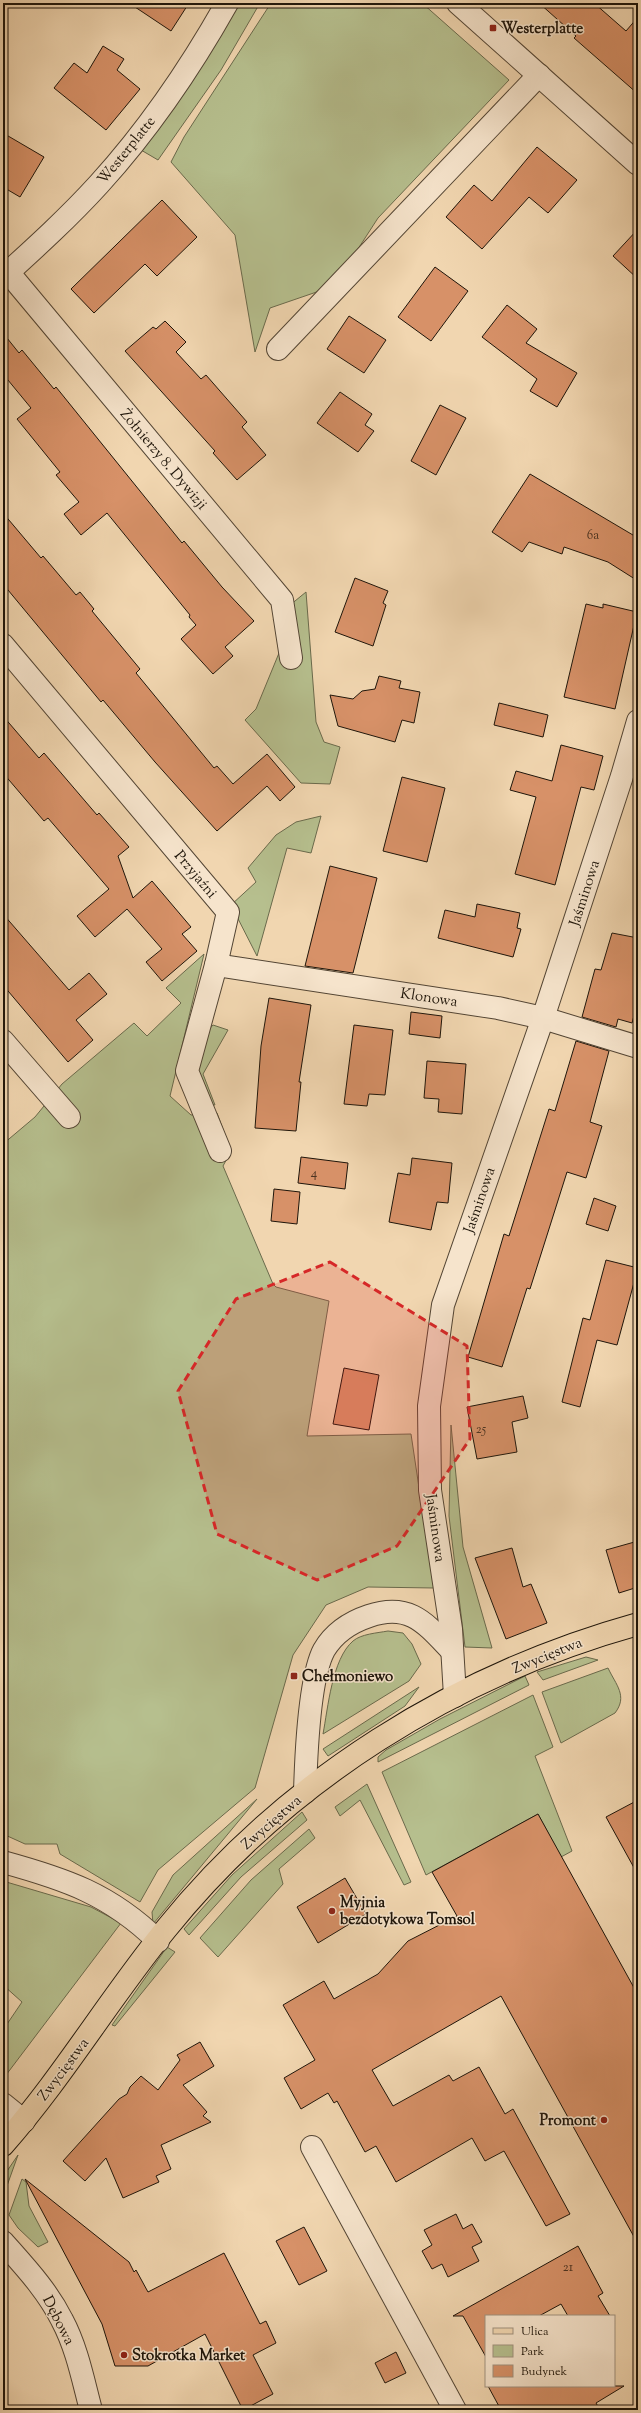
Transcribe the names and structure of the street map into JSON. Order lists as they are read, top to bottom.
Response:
{
  "streets": {
    "main road": ["Zwycięstwa"],
    "street": [
      "Westerplatte",
      "Żołnierzy 8. Dywizji",
      "Przyjaźni",
      "Jaśminowa",
      "Klonowa",
      "Dębowa"
    ]
  },
  "crossings": [
    ["Westerplatte", "Żołnierzy 8. Dywizji"],
    ["Przyjaźni", "Klonowa"],
    ["Jaśminowa", "Klonowa"],
    ["Jaśminowa", "Zwycięstwa"]
  ],
  "places": {
    "transit": ["Westerplatte", "Chełmoniewo"],
    "other": ["Myjnia bezdotykowa Tomsol", "Promont", "Stokrotka Market"]
  },
  "house_numbers": [
    "6a",
    "4",
    "25",
    "21"
  ],
  "legend": ["Ulica", "Park", "Budynek"]
}
